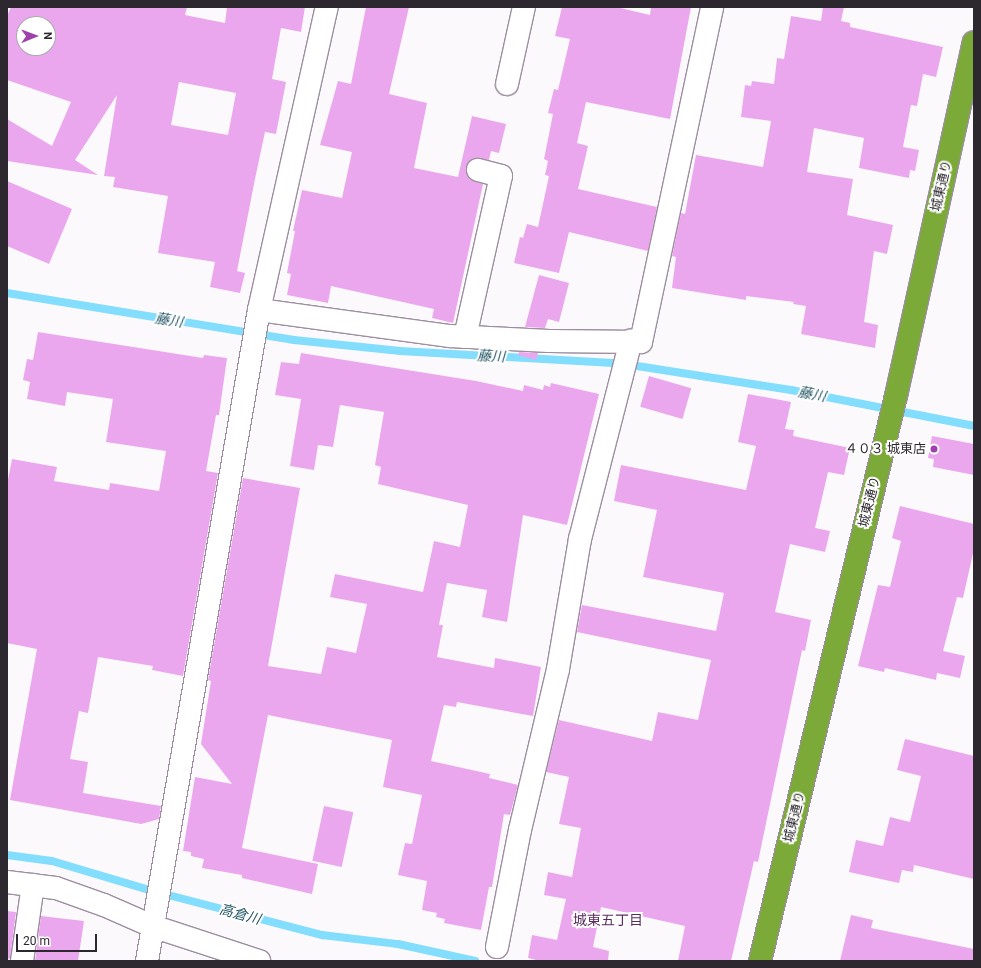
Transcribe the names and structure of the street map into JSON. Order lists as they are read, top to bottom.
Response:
{
  "streets": {
    "highway": ["城東通り"]
  },
  "districts": ["城東五丁目"],
  "water": ["藤川", "高倉川"],
  "places": ["４０３ 城東店"],
  "scale_bar": "20 m",
  "north": "right"
}
